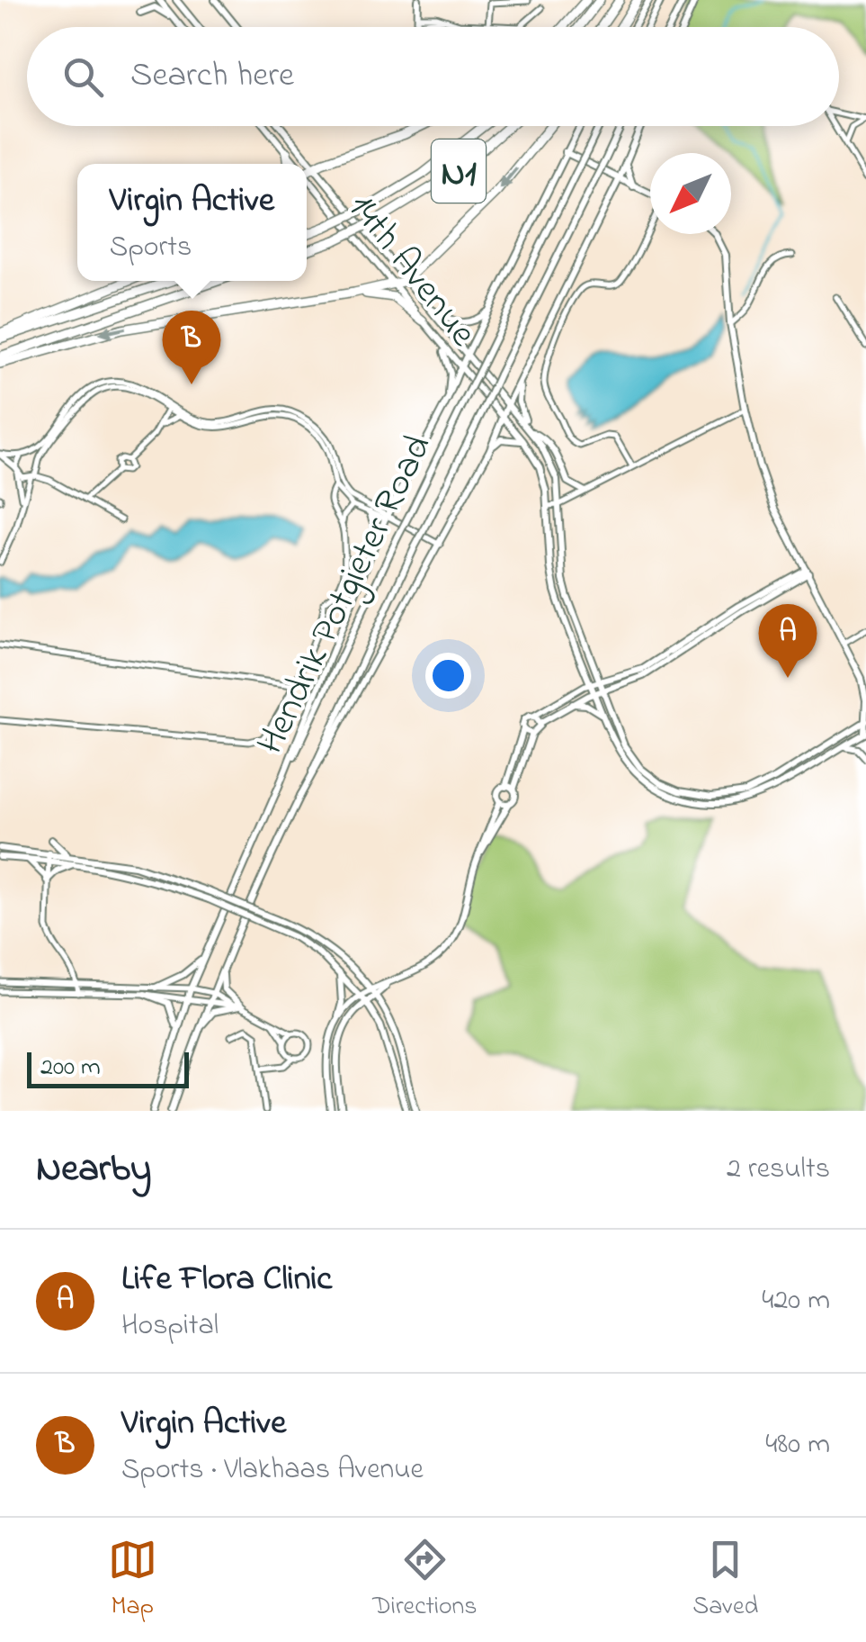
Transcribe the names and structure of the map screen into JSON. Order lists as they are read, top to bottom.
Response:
{
  "streets": {
    "highway": ["N1"],
    "main road": ["14th Avenue", "Hendrik Potgieter Road"]
  },
  "scale_bar": "200 m",
  "north": "bottom left",
  "page": {
    "search": "Search here",
    "popup": ["Virgin Active", "Sports"],
    "pins": ["B", "A"],
    "scale": "200 m",
    "heading": ["Nearby", "2 results"],
    "list": [
      {
        "mark": "A",
        "name": "Life Flora Clinic",
        "note": "Hospital",
        "value": "420 m"
      },
      {
        "mark": "B",
        "name": "Virgin Active",
        "note": "Sports · Vlakhaas Avenue",
        "value": "480 m"
      }
    ],
    "nav": ["Map", "Directions", "Saved"]
  }
}
